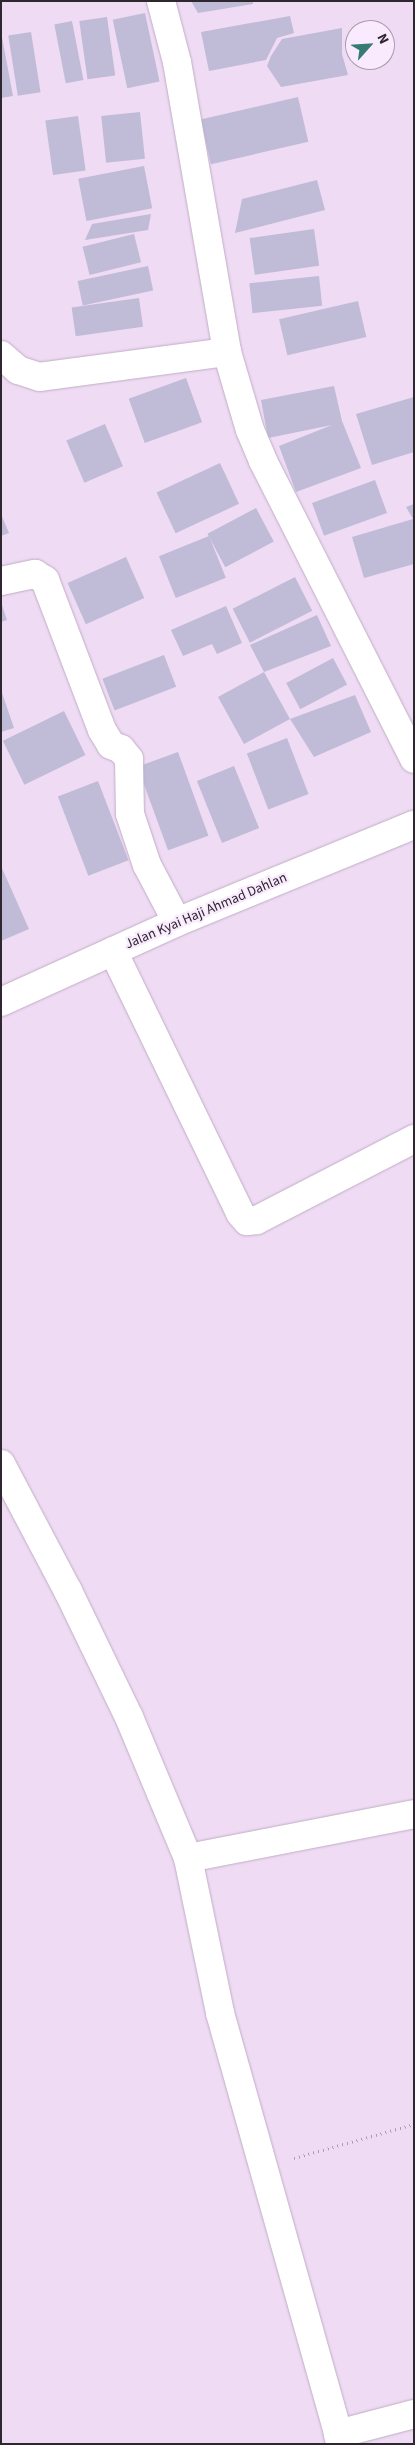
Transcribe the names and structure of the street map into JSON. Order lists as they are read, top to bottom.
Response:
{
  "streets": {
    "street": ["Jalan Kyai Haji Ahmad Dahlan"]
  },
  "north": "top right"
}
